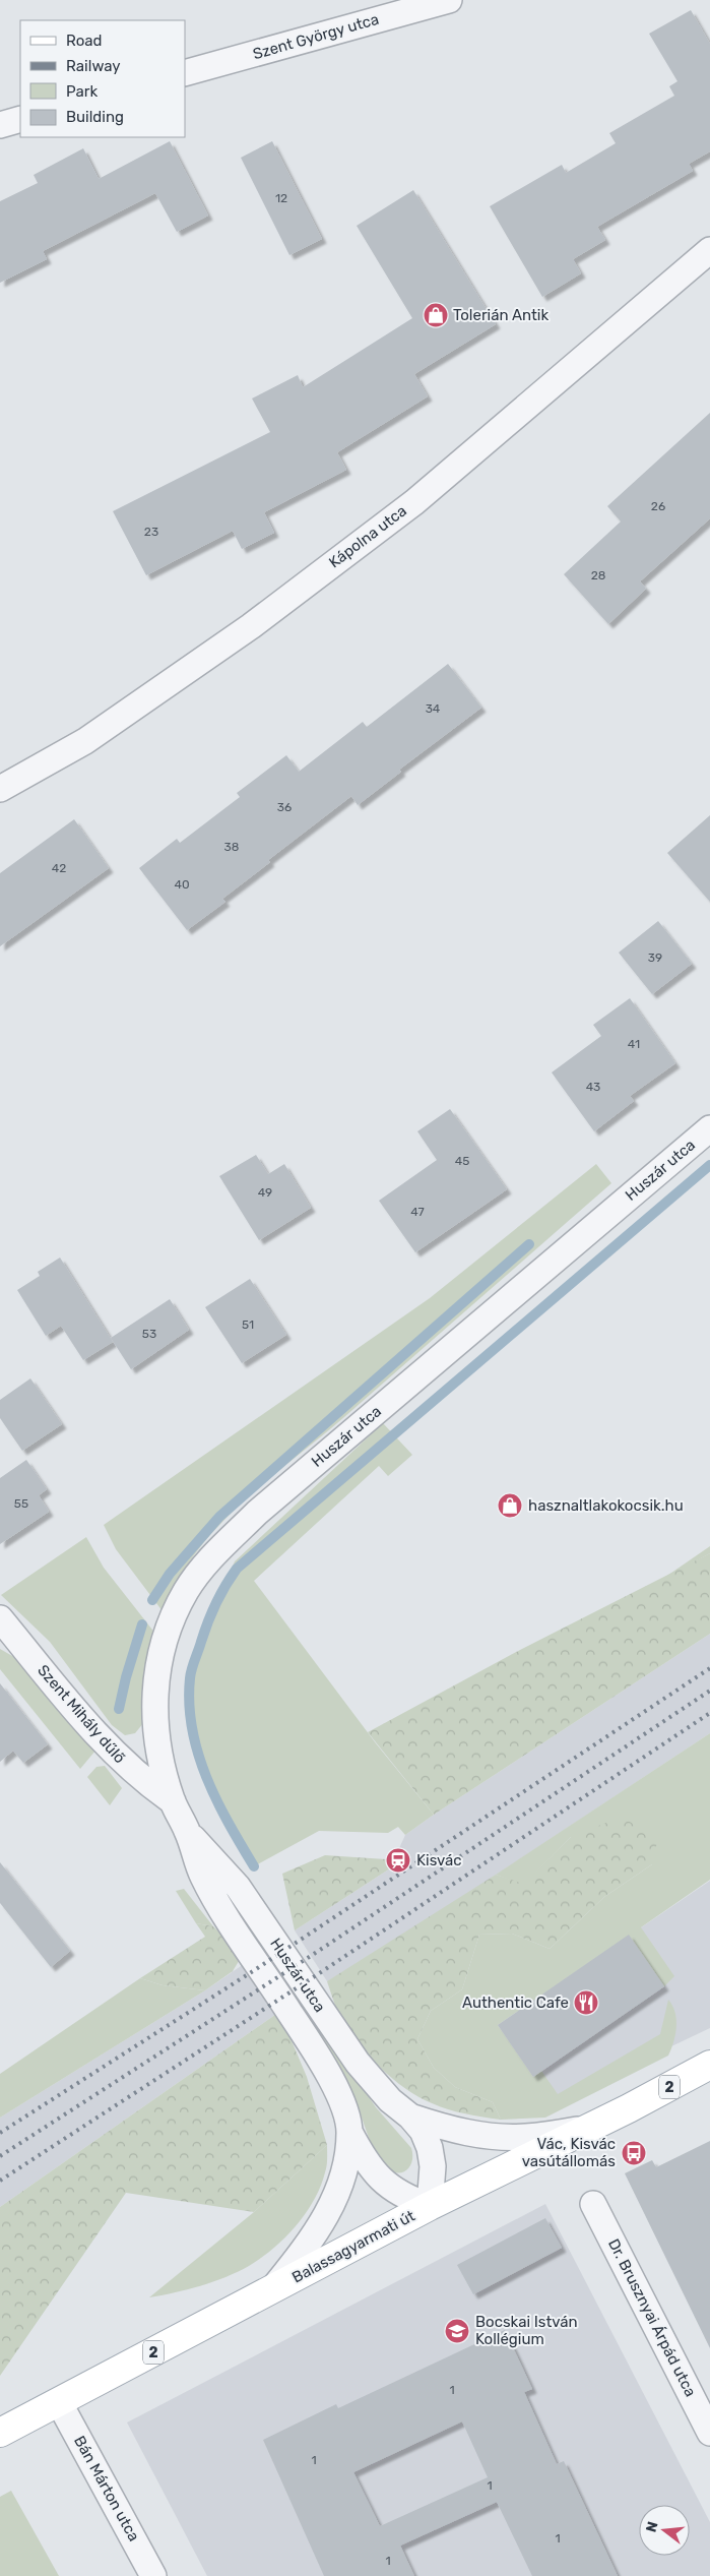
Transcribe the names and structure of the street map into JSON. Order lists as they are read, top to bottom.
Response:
{
  "streets": {
    "main road": ["2", "Balassagyarmati út"],
    "street": [
      "Szent György utca",
      "Kápolna utca",
      "Huszár utca",
      "Szent Mihály dűlő",
      "Dr. Brusznyai Árpád utca",
      "Bán Márton utca"
    ]
  },
  "crossings": [
    ["Huszár utca", "Szent Mihály dűlő"],
    ["Huszár utca", "Balassagyarmati út"],
    ["Balassagyarmati út", "Bán Márton utca"]
  ],
  "places": {
    "shop": ["Tolerián Antik", "hasznaltlakokocsik.hu"],
    "station": ["Kisvác"],
    "restaurant": ["Authentic Cafe"],
    "bus stop": ["Vác, Kisvác vasútállomás"],
    "school or university": ["Bocskai István Kollégium"]
  },
  "house_numbers": [
    "12",
    "26",
    "23",
    "28",
    "34",
    "36",
    "38",
    "42",
    "40",
    "39",
    "41",
    "43",
    "45",
    "49",
    "47",
    "51",
    "53",
    "55",
    "1",
    "1",
    "1",
    "1",
    "1"
  ],
  "legend": [
    "Road",
    "Railway",
    "Park",
    "Building"
  ],
  "north": "left"
}
